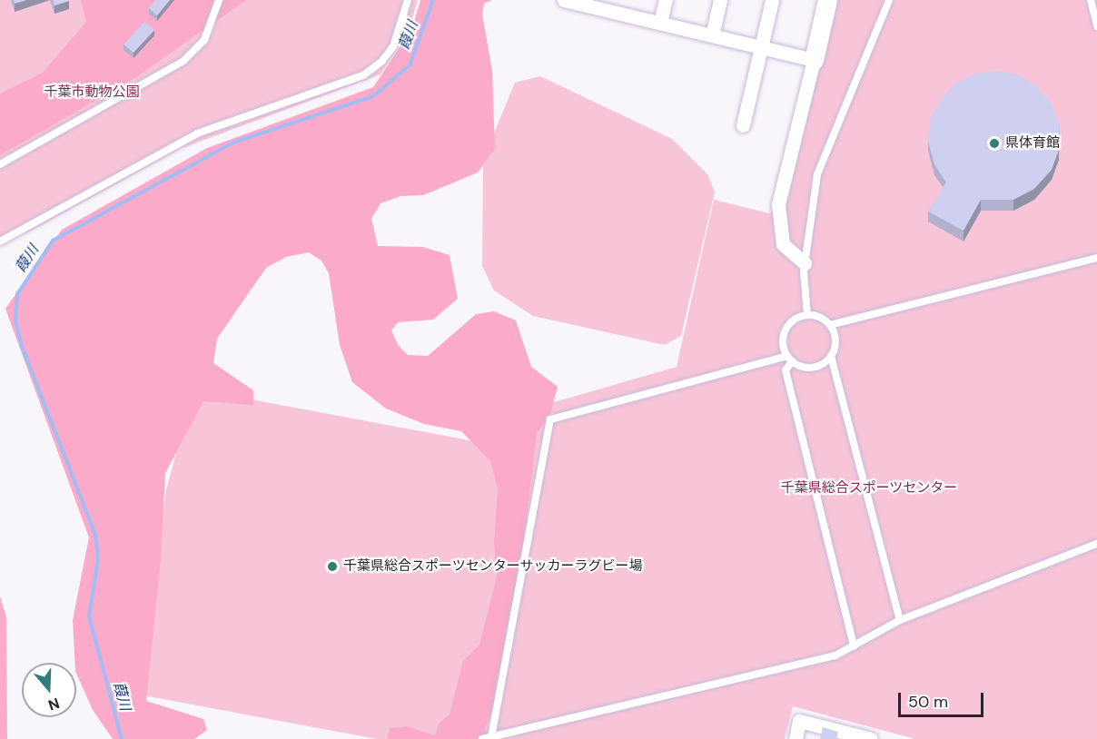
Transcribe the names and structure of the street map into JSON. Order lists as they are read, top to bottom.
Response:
{
  "water": ["葭川"],
  "parks": ["千葉市動物公園", "千葉県総合スポーツセンター"],
  "places": ["県体育館", "千葉県総合スポーツセンターサッカーラグビー場"],
  "scale_bar": "50 m",
  "north": "bottom"
}
